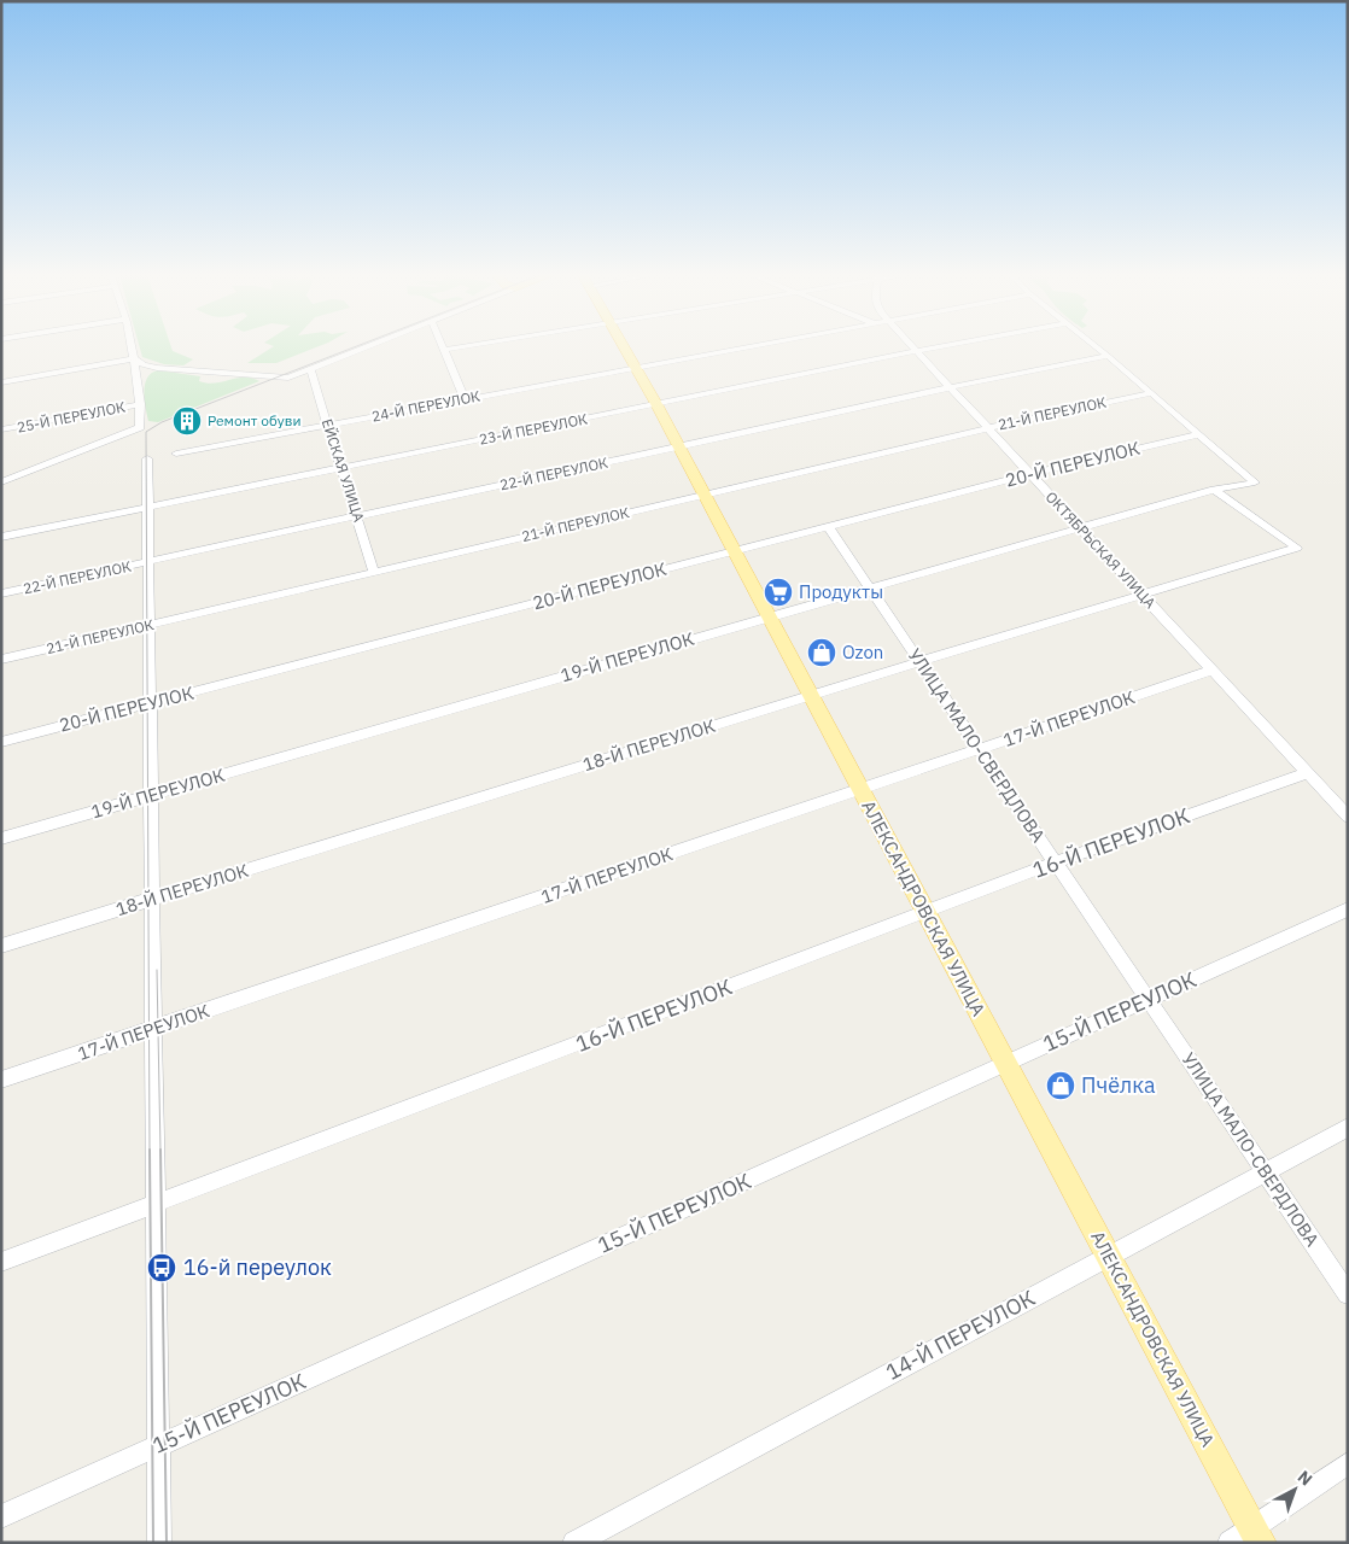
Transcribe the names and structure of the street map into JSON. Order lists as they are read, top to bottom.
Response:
{
  "streets": {
    "main road": ["АЛЕКСАНДРОВСКАЯ УЛИЦА"],
    "street": [
      "24-Й ПЕРЕУЛОК",
      "21-Й ПЕРЕУЛОК",
      "25-Й ПЕРЕУЛОК",
      "23-Й ПЕРЕУЛОК",
      "20-Й ПЕРЕУЛОК",
      "ЕЙСКАЯ УЛИЦА",
      "22-Й ПЕРЕУЛОК",
      "ОКТЯБРЬСКАЯ УЛИЦА",
      "19-Й ПЕРЕУЛОК",
      "17-Й ПЕРЕУЛОК",
      "18-Й ПЕРЕУЛОК",
      "УЛИЦА МАЛО-СВЕРДЛОВА",
      "16-Й ПЕРЕУЛОК",
      "15-Й ПЕРЕУЛОК",
      "14-Й ПЕРЕУЛОК"
    ]
  },
  "crossings": [
    ["24-Й ПЕРЕУЛОК", "ЕЙСКАЯ УЛИЦА"],
    ["24-Й ПЕРЕУЛОК", "АЛЕКСАНДРОВСКАЯ УЛИЦА"],
    ["21-Й ПЕРЕУЛОК", "ЕЙСКАЯ УЛИЦА"],
    ["21-Й ПЕРЕУЛОК", "ОКТЯБРЬСКАЯ УЛИЦА"],
    ["21-Й ПЕРЕУЛОК", "АЛЕКСАНДРОВСКАЯ УЛИЦА"],
    ["23-Й ПЕРЕУЛОК", "ЕЙСКАЯ УЛИЦА"],
    ["23-Й ПЕРЕУЛОК", "ОКТЯБРЬСКАЯ УЛИЦА"],
    ["23-Й ПЕРЕУЛОК", "АЛЕКСАНДРОВСКАЯ УЛИЦА"],
    ["20-Й ПЕРЕУЛОК", "ОКТЯБРЬСКАЯ УЛИЦА"],
    ["20-Й ПЕРЕУЛОК", "19-Й ПЕРЕУЛОК"],
    ["20-Й ПЕРЕУЛОК", "УЛИЦА МАЛО-СВЕРДЛОВА"],
    ["20-Й ПЕРЕУЛОК", "АЛЕКСАНДРОВСКАЯ УЛИЦА"],
    ["ЕЙСКАЯ УЛИЦА", "22-Й ПЕРЕУЛОК"],
    ["22-Й ПЕРЕУЛОК", "ОКТЯБРЬСКАЯ УЛИЦА"],
    ["22-Й ПЕРЕУЛОК", "АЛЕКСАНДРОВСКАЯ УЛИЦА"],
    ["ОКТЯБРЬСКАЯ УЛИЦА", "19-Й ПЕРЕУЛОК"],
    ["ОКТЯБРЬСКАЯ УЛИЦА", "17-Й ПЕРЕУЛОК"],
    ["ОКТЯБРЬСКАЯ УЛИЦА", "18-Й ПЕРЕУЛОК"],
    ["ОКТЯБРЬСКАЯ УЛИЦА", "16-Й ПЕРЕУЛОК"],
    ["19-Й ПЕРЕУЛОК", "18-Й ПЕРЕУЛОК"],
    ["19-Й ПЕРЕУЛОК", "УЛИЦА МАЛО-СВЕРДЛОВА"],
    ["19-Й ПЕРЕУЛОК", "АЛЕКСАНДРОВСКАЯ УЛИЦА"],
    ["17-Й ПЕРЕУЛОК", "УЛИЦА МАЛО-СВЕРДЛОВА"],
    ["17-Й ПЕРЕУЛОК", "АЛЕКСАНДРОВСКАЯ УЛИЦА"],
    ["18-Й ПЕРЕУЛОК", "УЛИЦА МАЛО-СВЕРДЛОВА"],
    ["18-Й ПЕРЕУЛОК", "АЛЕКСАНДРОВСКАЯ УЛИЦА"],
    ["УЛИЦА МАЛО-СВЕРДЛОВА", "16-Й ПЕРЕУЛОК"],
    ["УЛИЦА МАЛО-СВЕРДЛОВА", "15-Й ПЕРЕУЛОК"],
    ["УЛИЦА МАЛО-СВЕРДЛОВА", "14-Й ПЕРЕУЛОК"],
    ["16-Й ПЕРЕУЛОК", "АЛЕКСАНДРОВСКАЯ УЛИЦА"],
    ["АЛЕКСАНДРОВСКАЯ УЛИЦА", "15-Й ПЕРЕУЛОК"],
    ["АЛЕКСАНДРОВСКАЯ УЛИЦА", "14-Й ПЕРЕУЛОК"]
  ],
  "places": {
    "building": ["Ремонт обуви"],
    "supermarket": ["Продукты"],
    "shop": ["Ozon", "Пчёлка"],
    "bus stop": ["16-й переулок"]
  },
  "north": "top right"
}
